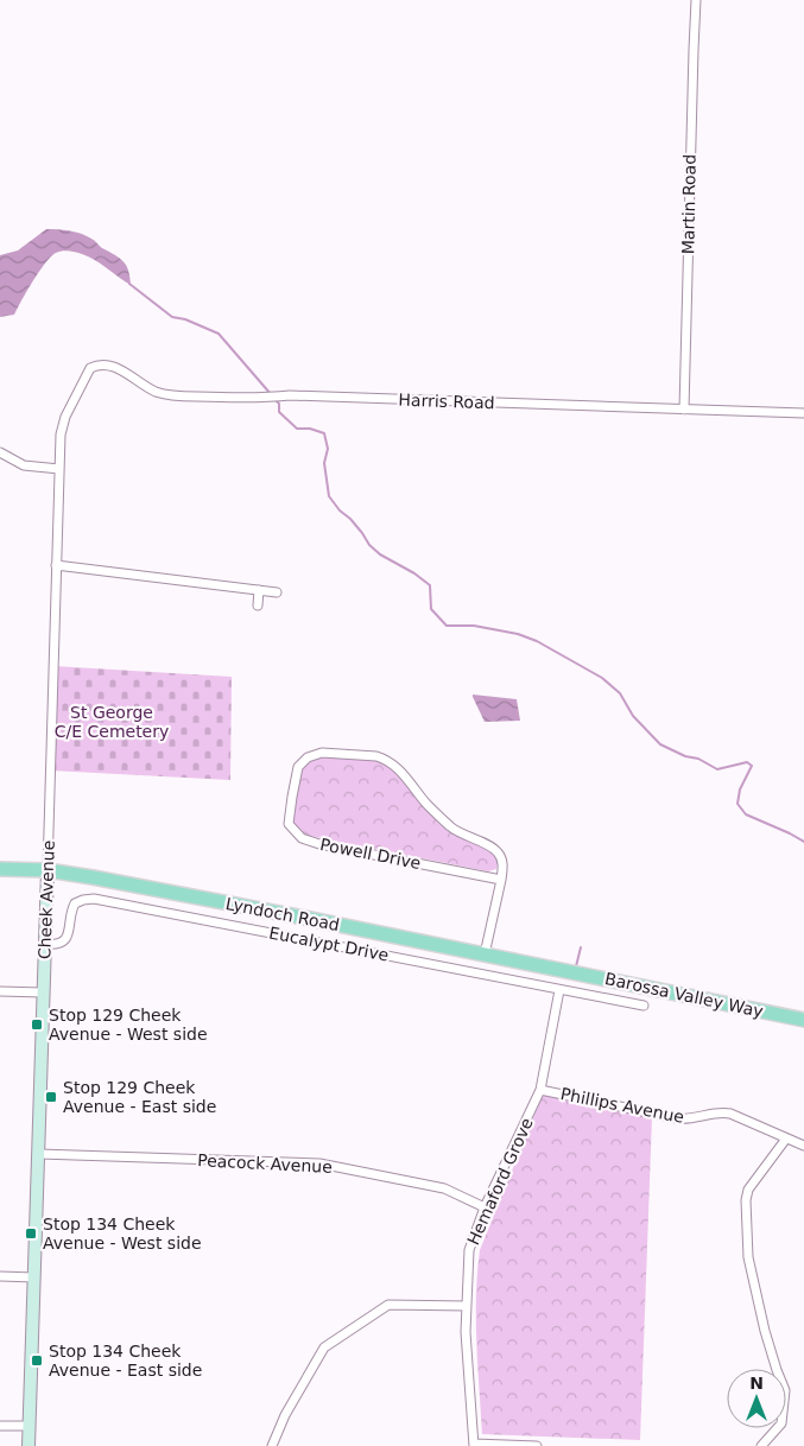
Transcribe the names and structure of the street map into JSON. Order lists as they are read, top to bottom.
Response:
{
  "streets": {
    "main road": ["Lyndoch Road", "Barossa Valley Way"],
    "street": [
      "Martin Road",
      "Harris Road",
      "Powell Drive",
      "Cheek Avenue",
      "Eucalypt Drive",
      "Phillips Avenue",
      "Peacock Avenue",
      "Hemaford Grove"
    ]
  },
  "crossings": [
    ["Martin Road", "Harris Road"],
    ["Harris Road", "Cheek Avenue"],
    ["Powell Drive", "Lyndoch Road"],
    ["Cheek Avenue", "Lyndoch Road"],
    ["Cheek Avenue", "Eucalypt Drive"],
    ["Cheek Avenue", "Peacock Avenue"],
    ["Lyndoch Road", "Barossa Valley Way"],
    ["Eucalypt Drive", "Hemaford Grove"],
    ["Phillips Avenue", "Hemaford Grove"],
    ["Peacock Avenue", "Hemaford Grove"]
  ],
  "parks": ["St George C/E Cemetery"],
  "places": {
    "transit": [
      "Stop 129 Cheek Avenue - West side",
      "Stop 129 Cheek Avenue - East side",
      "Stop 134 Cheek Avenue - West side",
      "Stop 134 Cheek Avenue - East side"
    ]
  },
  "north": "top"
}
